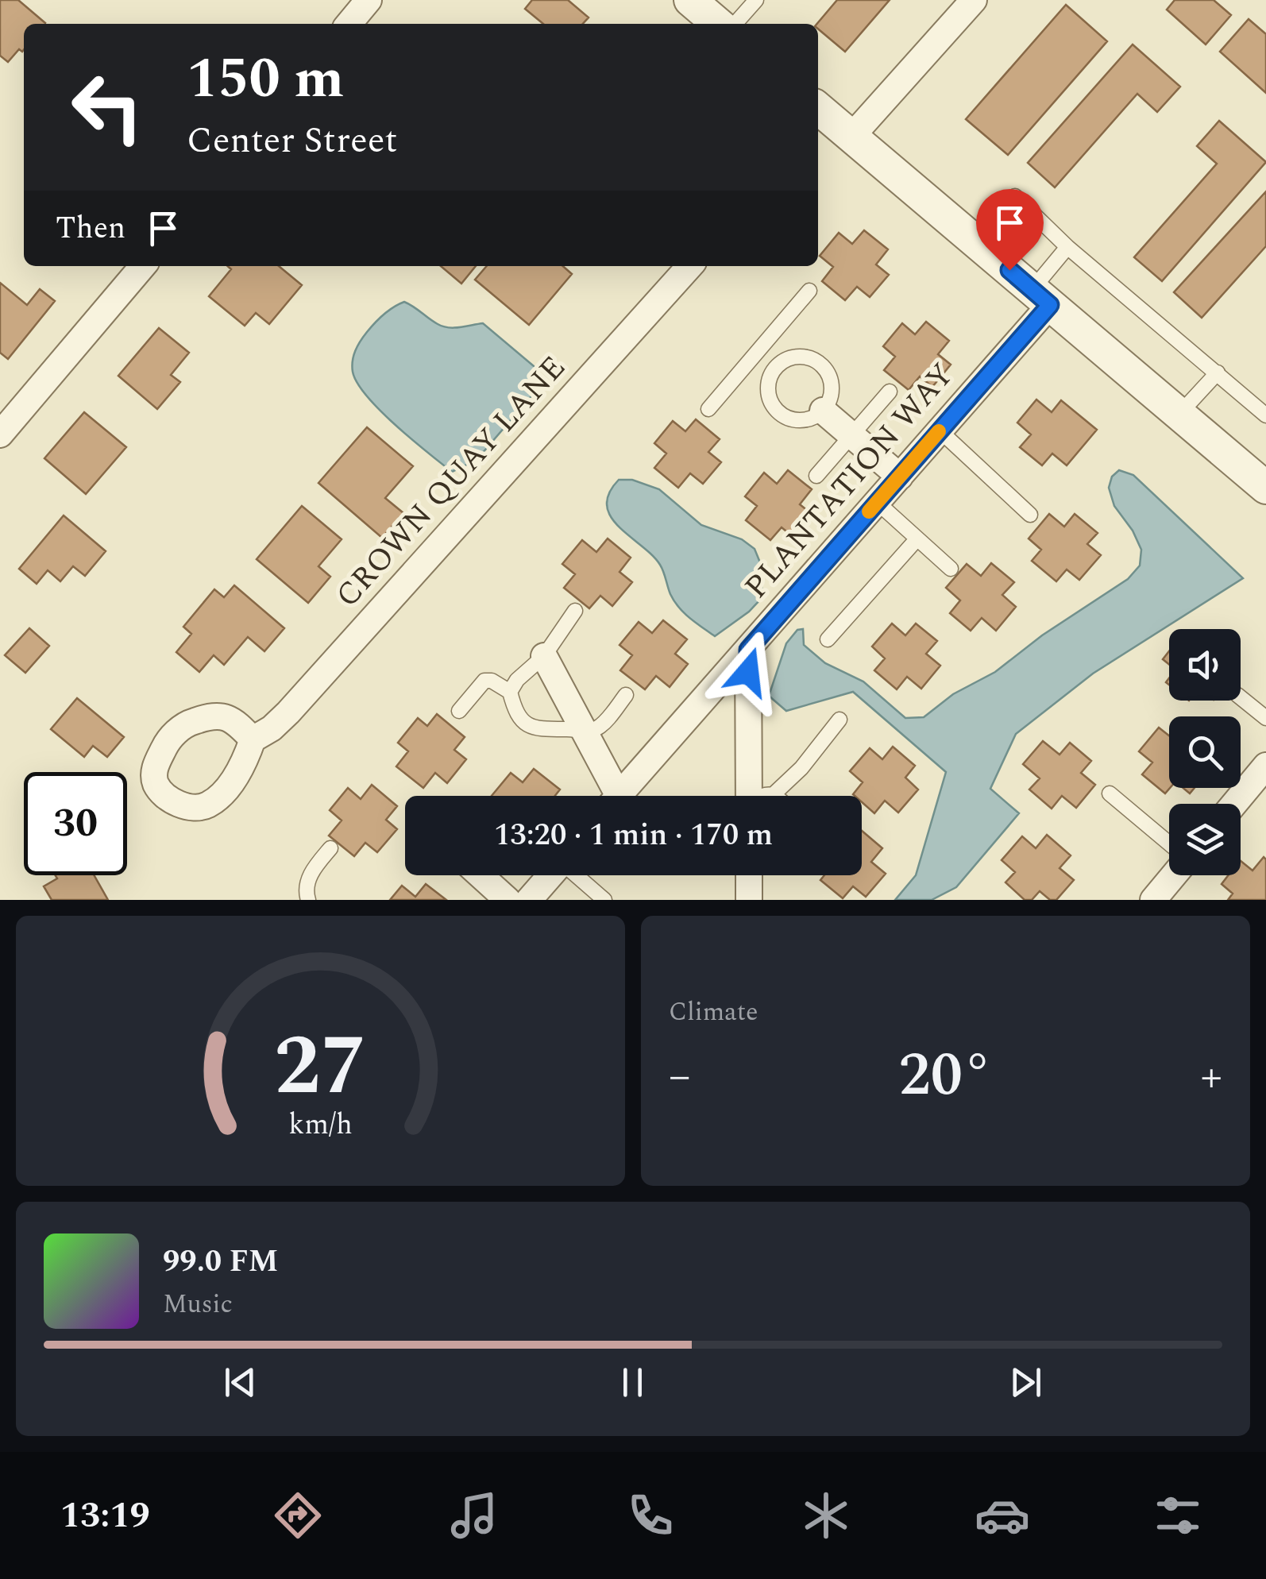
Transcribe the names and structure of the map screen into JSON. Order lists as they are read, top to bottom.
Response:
{
  "streets": {
    "street": ["PLANTATION WAY", "CROWN QUAY LANE"]
  },
  "page": {
    "turn": ["150 m", "Center Street"],
    "then": "Then",
    "limit": "30",
    "trip": "13:20 · 1 min · 170 m",
    "tile": "Climate",
    "heat": ["−", "20°", "+"],
    "song": ["99.0 FM", "Music"],
    "tabs": "13:19",
    "gauge": ["27", "km/h"]
  }
}
